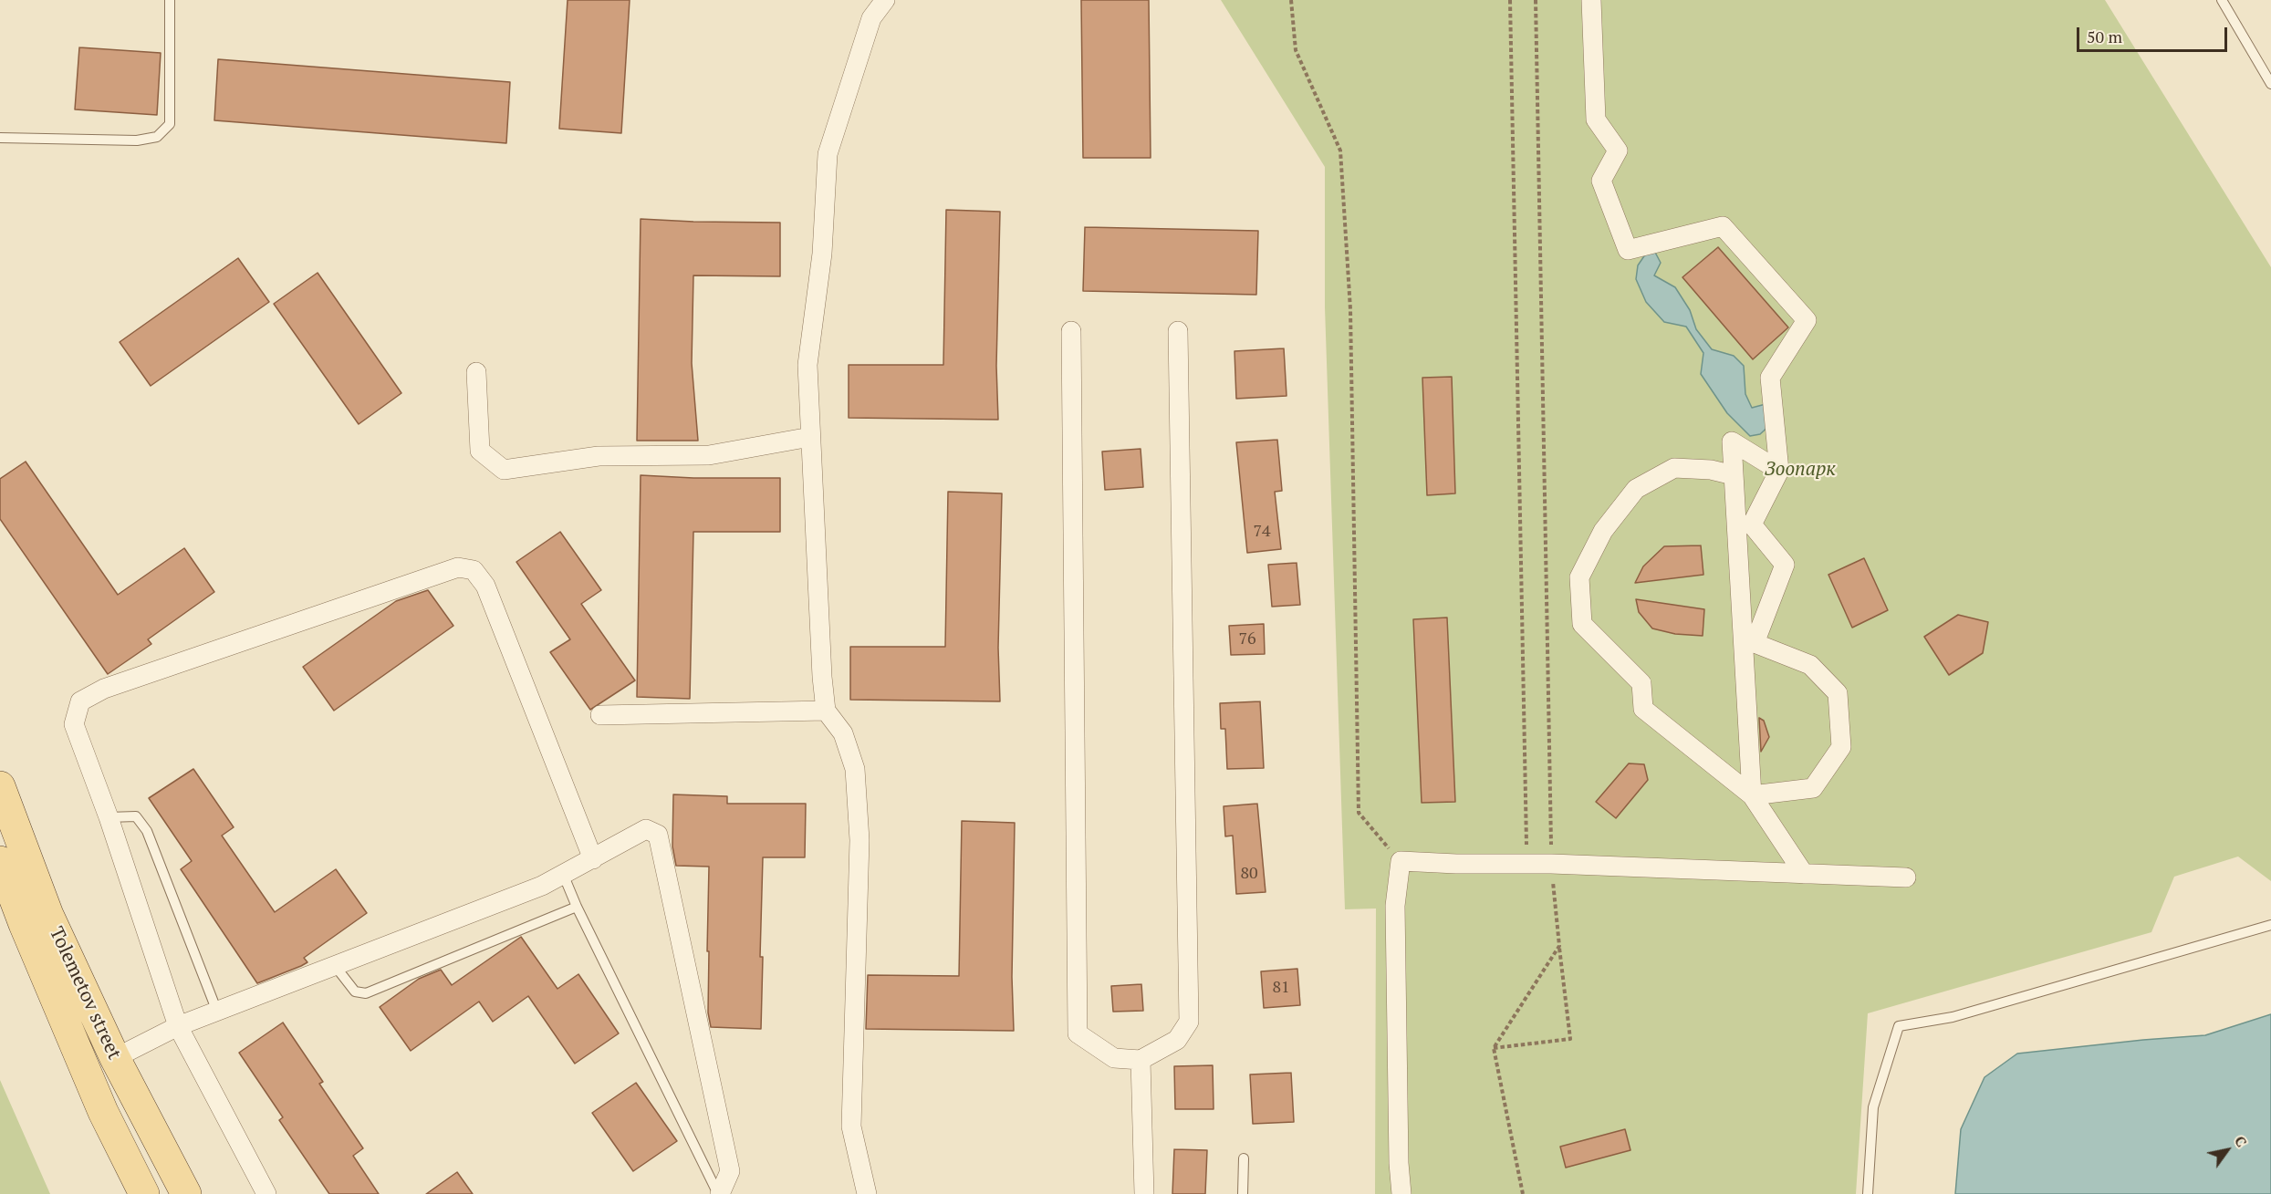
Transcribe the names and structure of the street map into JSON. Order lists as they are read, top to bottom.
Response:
{
  "streets": {
    "main road": ["Tolemetov street"]
  },
  "parks": ["Зоопарк"],
  "house_numbers": [
    "74",
    "76",
    "80",
    "81"
  ],
  "scale_bar": "50 m",
  "north": "top right"
}
